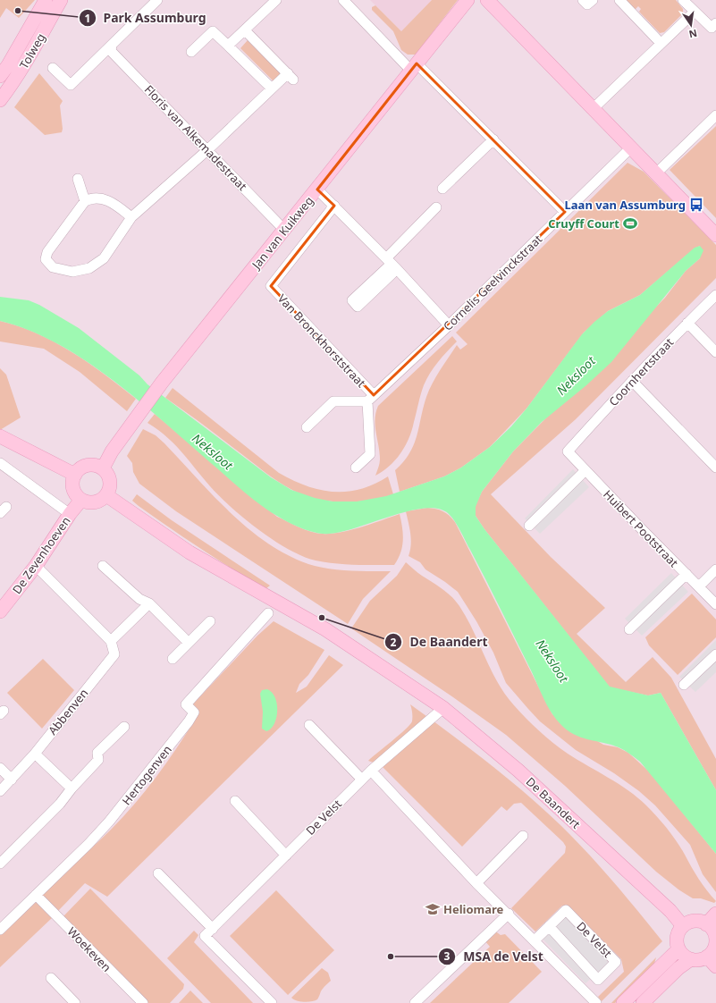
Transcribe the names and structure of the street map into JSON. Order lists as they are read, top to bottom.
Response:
{
  "streets": {
    "main road": [
      "Tolweg",
      "Jan van Kuikweg",
      "De Zevenhoeven",
      "De Baandert"
    ],
    "street": [
      "Floris van Alkemadestraat",
      "Cornelis Geelvinckstraat",
      "Van Bronckhorststraat",
      "Coornhertstraat",
      "Huibert Pootstraat",
      "Abbenven",
      "Hertogenven",
      "De Velst",
      "Woekeven"
    ]
  },
  "crossings": [
    ["Floris van Alkemadestraat", "Jan van Kuikweg"],
    ["Jan van Kuikweg", "Van Bronckhorststraat"],
    ["Jan van Kuikweg", "De Zevenhoeven"],
    ["Jan van Kuikweg", "De Baandert"],
    ["Cornelis Geelvinckstraat", "Van Bronckhorststraat"],
    ["Coornhertstraat", "Huibert Pootstraat"],
    ["De Zevenhoeven", "De Baandert"],
    ["Hertogenven", "Woekeven"],
    ["De Baandert", "De Velst"]
  ],
  "water": ["Neksloot"],
  "places": {
    "other": ["Park Assumburg", "De Baandert", "MSA de Velst"],
    "bus stop": ["Laan van Assumburg"],
    "sports": ["Cruyff Court"],
    "school or university": ["Heliomare"]
  },
  "north": "bottom"
}
